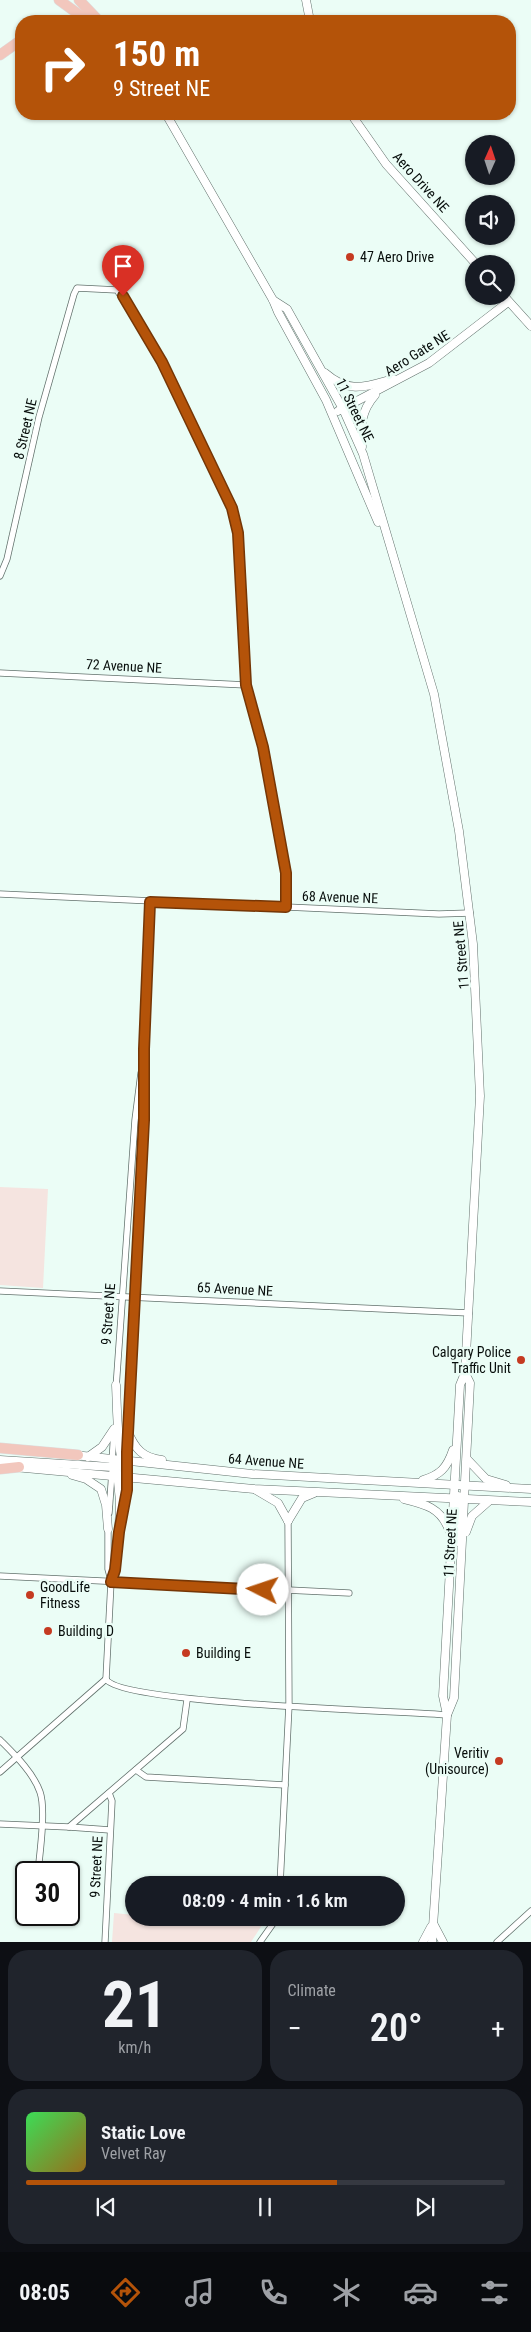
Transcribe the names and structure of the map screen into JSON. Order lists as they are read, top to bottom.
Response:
{
  "streets": {
    "street": [
      "Aero Drive NE",
      "Aero Gate NE",
      "11 Street NE",
      "8 Street NE",
      "72 Avenue NE",
      "68 Avenue NE",
      "65 Avenue NE",
      "9 Street NE",
      "64 Avenue NE"
    ]
  },
  "crossings": [
    ["Aero Gate NE", "11 Street NE"],
    ["11 Street NE", "68 Avenue NE"],
    ["11 Street NE", "65 Avenue NE"],
    ["11 Street NE", "64 Avenue NE"],
    ["8 Street NE", "72 Avenue NE"],
    ["68 Avenue NE", "9 Street NE"],
    ["65 Avenue NE", "9 Street NE"],
    ["9 Street NE", "64 Avenue NE"]
  ],
  "places": [
    "47 Aero Drive",
    "Calgary Police Traffic Unit",
    "GoodLife Fitness",
    "Building D",
    "Building E",
    "Veritiv (Unisource)"
  ],
  "north": "top",
  "page": {
    "turn": ["150 m", "9 Street NE"],
    "limit": "30",
    "trip": "08:09 · 4 min · 1.6 km",
    "tile": [
      ["21", "km/h"],
      "Climate"
    ],
    "heat": ["−", "20°", "+"],
    "song": ["Static Love", "Velvet Ray"],
    "tabs": "08:05"
  }
}
